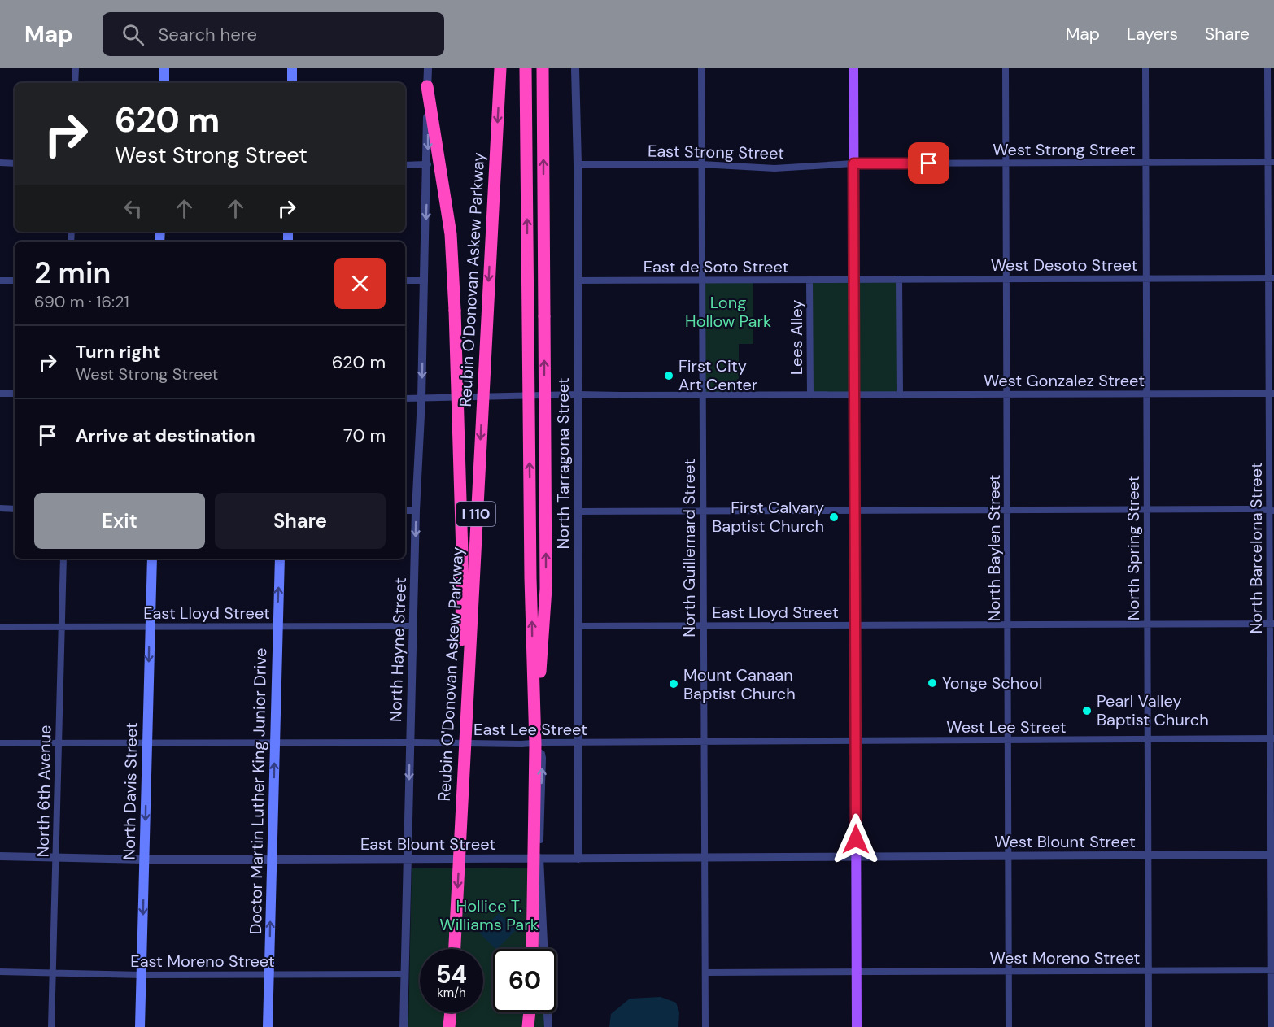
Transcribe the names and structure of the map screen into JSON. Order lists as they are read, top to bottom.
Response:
{
  "streets": {
    "highway": ["Reubin O'Donovan Askew Parkway", "I 110"],
    "main road": ["North Davis Street", "Doctor Martin Luther King Junior Drive"],
    "street": [
      "West Strong Street",
      "East Strong Street",
      "West Desoto Street",
      "East de Soto Street",
      "Lees Alley",
      "West Gonzalez Street",
      "North Tarragona Street",
      "North Guillemard Street",
      "North Baylen Street",
      "North Spring Street",
      "North Barcelona Street",
      "East Lloyd Street",
      "North Hayne Street",
      "West Lee Street",
      "East Lee Street",
      "North 6th Avenue",
      "West Blount Street",
      "East Blount Street",
      "West Moreno Street",
      "East Moreno Street"
    ]
  },
  "crossings": [
    ["West Strong Street", "East Strong Street"],
    ["West Strong Street", "North Baylen Street"],
    ["West Strong Street", "North Spring Street"],
    ["West Strong Street", "North Barcelona Street"],
    ["East Strong Street", "North Tarragona Street"],
    ["East Strong Street", "North Guillemard Street"],
    ["West Desoto Street", "East de Soto Street"],
    ["West Desoto Street", "North Baylen Street"],
    ["West Desoto Street", "North Spring Street"],
    ["West Desoto Street", "North Barcelona Street"],
    ["East de Soto Street", "Lees Alley"],
    ["East de Soto Street", "North Tarragona Street"],
    ["East de Soto Street", "North Guillemard Street"],
    ["Lees Alley", "West Gonzalez Street"],
    ["West Gonzalez Street", "North Tarragona Street"],
    ["West Gonzalez Street", "North Guillemard Street"],
    ["West Gonzalez Street", "North Baylen Street"],
    ["West Gonzalez Street", "North Spring Street"],
    ["West Gonzalez Street", "North Barcelona Street"],
    ["West Gonzalez Street", "North Hayne Street"],
    ["North Tarragona Street", "East Lloyd Street"],
    ["North Tarragona Street", "East Lee Street"],
    ["North Tarragona Street", "East Blount Street"],
    ["North Guillemard Street", "East Lloyd Street"],
    ["North Guillemard Street", "East Lee Street"],
    ["North Guillemard Street", "East Blount Street"],
    ["North Baylen Street", "East Lloyd Street"],
    ["North Baylen Street", "West Lee Street"],
    ["North Baylen Street", "West Blount Street"],
    ["North Baylen Street", "West Moreno Street"],
    ["North Spring Street", "East Lloyd Street"],
    ["North Spring Street", "West Lee Street"],
    ["North Spring Street", "West Blount Street"],
    ["North Spring Street", "West Moreno Street"],
    ["North Barcelona Street", "East Lloyd Street"],
    ["North Barcelona Street", "West Lee Street"],
    ["North Barcelona Street", "West Blount Street"],
    ["North Barcelona Street", "West Moreno Street"],
    ["East Lloyd Street", "North Hayne Street"],
    ["East Lloyd Street", "North 6th Avenue"],
    ["East Lloyd Street", "North Davis Street"],
    ["East Lloyd Street", "Doctor Martin Luther King Junior Drive"],
    ["North Hayne Street", "East Lee Street"],
    ["North Hayne Street", "East Blount Street"],
    ["North Hayne Street", "East Moreno Street"],
    ["West Lee Street", "East Lee Street"],
    ["East Lee Street", "North 6th Avenue"],
    ["East Lee Street", "North Davis Street"],
    ["East Lee Street", "Doctor Martin Luther King Junior Drive"],
    ["North 6th Avenue", "East Blount Street"],
    ["North 6th Avenue", "East Moreno Street"],
    ["North Davis Street", "East Blount Street"],
    ["North Davis Street", "East Moreno Street"],
    ["Doctor Martin Luther King Junior Drive", "East Blount Street"],
    ["Doctor Martin Luther King Junior Drive", "East Moreno Street"],
    ["West Blount Street", "East Blount Street"]
  ],
  "one_way": ["North Hayne Street", "North Davis Street", "Doctor Martin Luther King Junior Drive"],
  "parks": ["Long Hollow Park", "Hollice T. Williams Park"],
  "places": [
    "First City Art Center",
    "First Calvary Baptist Church",
    "Yonge School",
    "Mount Canaan Baptist Church",
    "Pearl Valley Baptist Church"
  ],
  "page": {
    "header": "Map",
    "search": "Search here",
    "nav": ["Map", "Layers", "Share"],
    "turn": ["620 m", "West Strong Street"],
    "heading": ["2 min", "690 m · 16:21"],
    "list": [
      {
        "name": "Turn right",
        "note": "West Strong Street",
        "value": "620 m"
      },
      {
        "name": "Arrive at destination",
        "value": "70 m"
      }
    ],
    "buttons": ["Exit", "Share"],
    "speed": "54 km/h",
    "limit": "60"
  }
}
